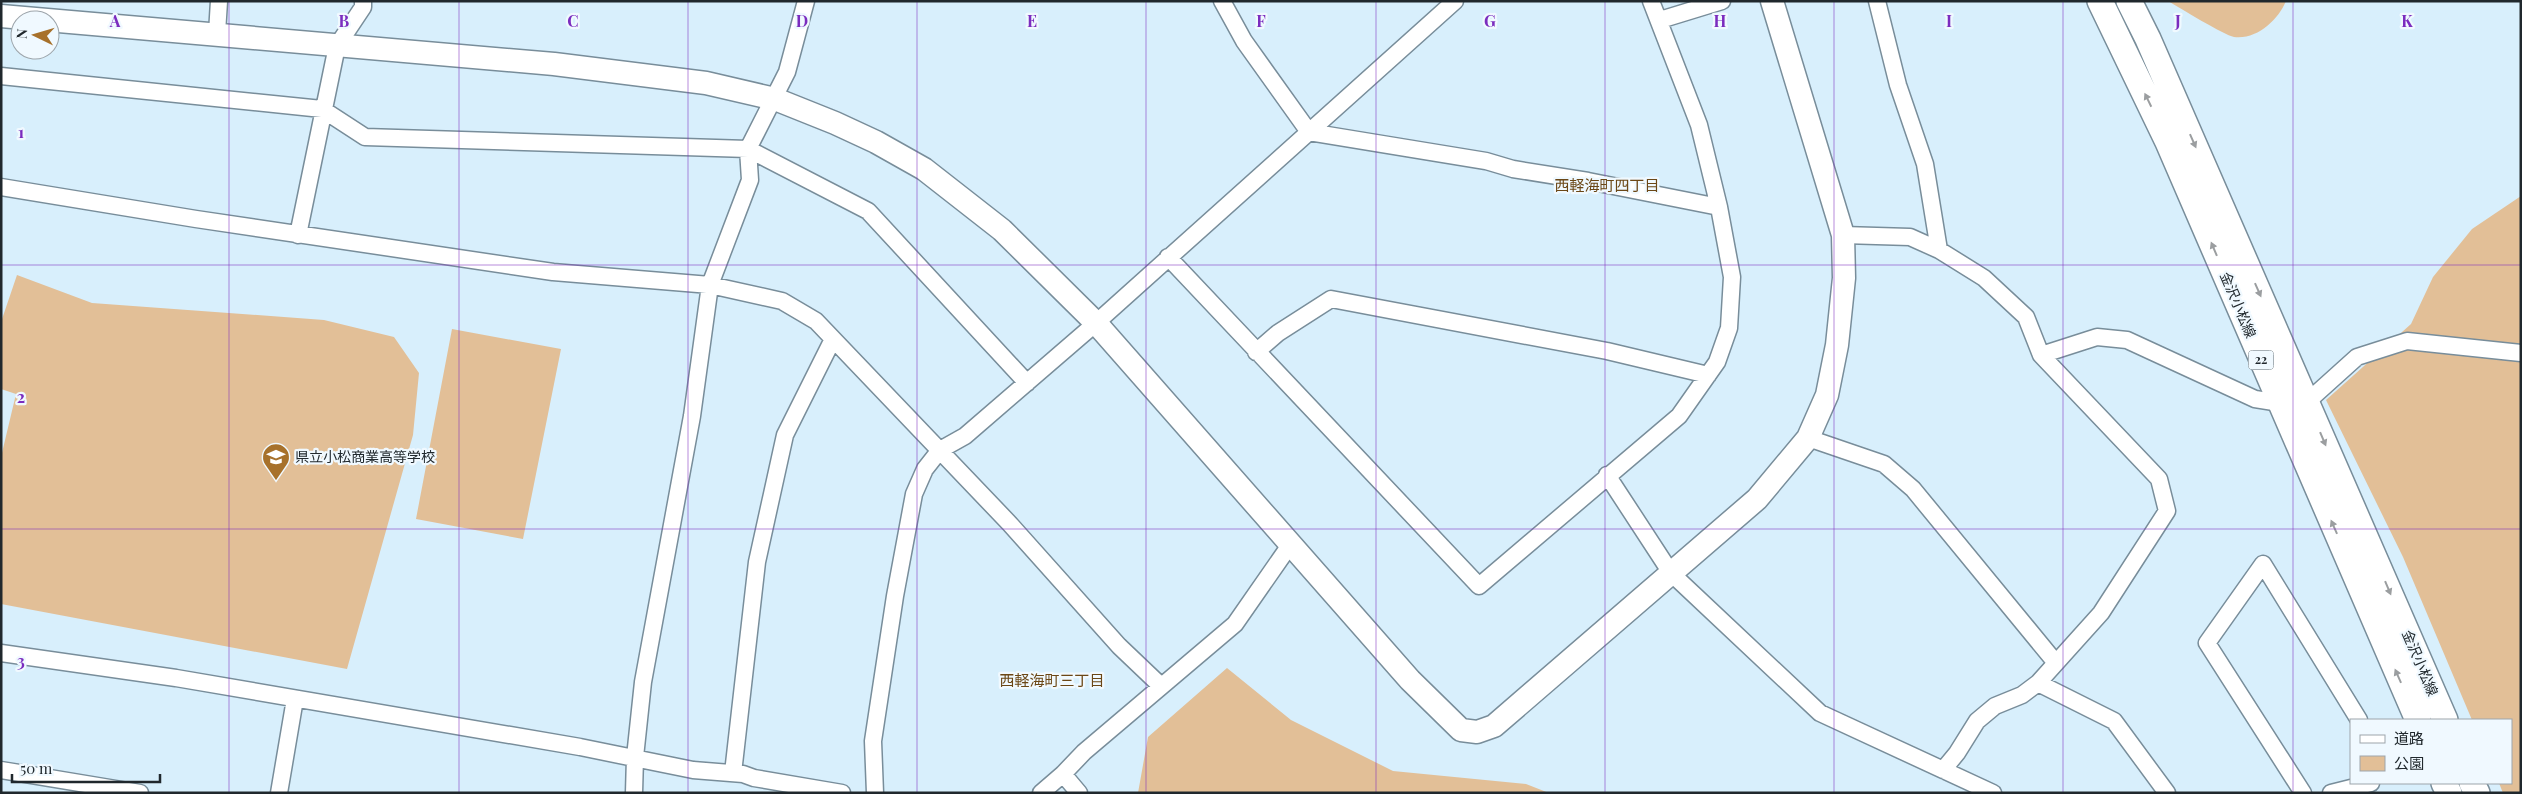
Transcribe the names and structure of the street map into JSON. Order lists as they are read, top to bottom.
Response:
{
  "streets": {
    "main road": ["金沢小松線", "22"]
  },
  "districts": ["西軽海町四丁目", "西軽海町三丁目"],
  "places": {
    "school or university": ["県立小松商業高等学校"]
  },
  "legend": ["道路", "公園"],
  "scale_bar": "50 m",
  "north": "left",
  "grid": {
    "columns": [
      "A",
      "B",
      "C",
      "D",
      "E",
      "F",
      "G",
      "H",
      "I",
      "J",
      "K"
    ],
    "rows": ["1", "2", "3"]
  }
}
